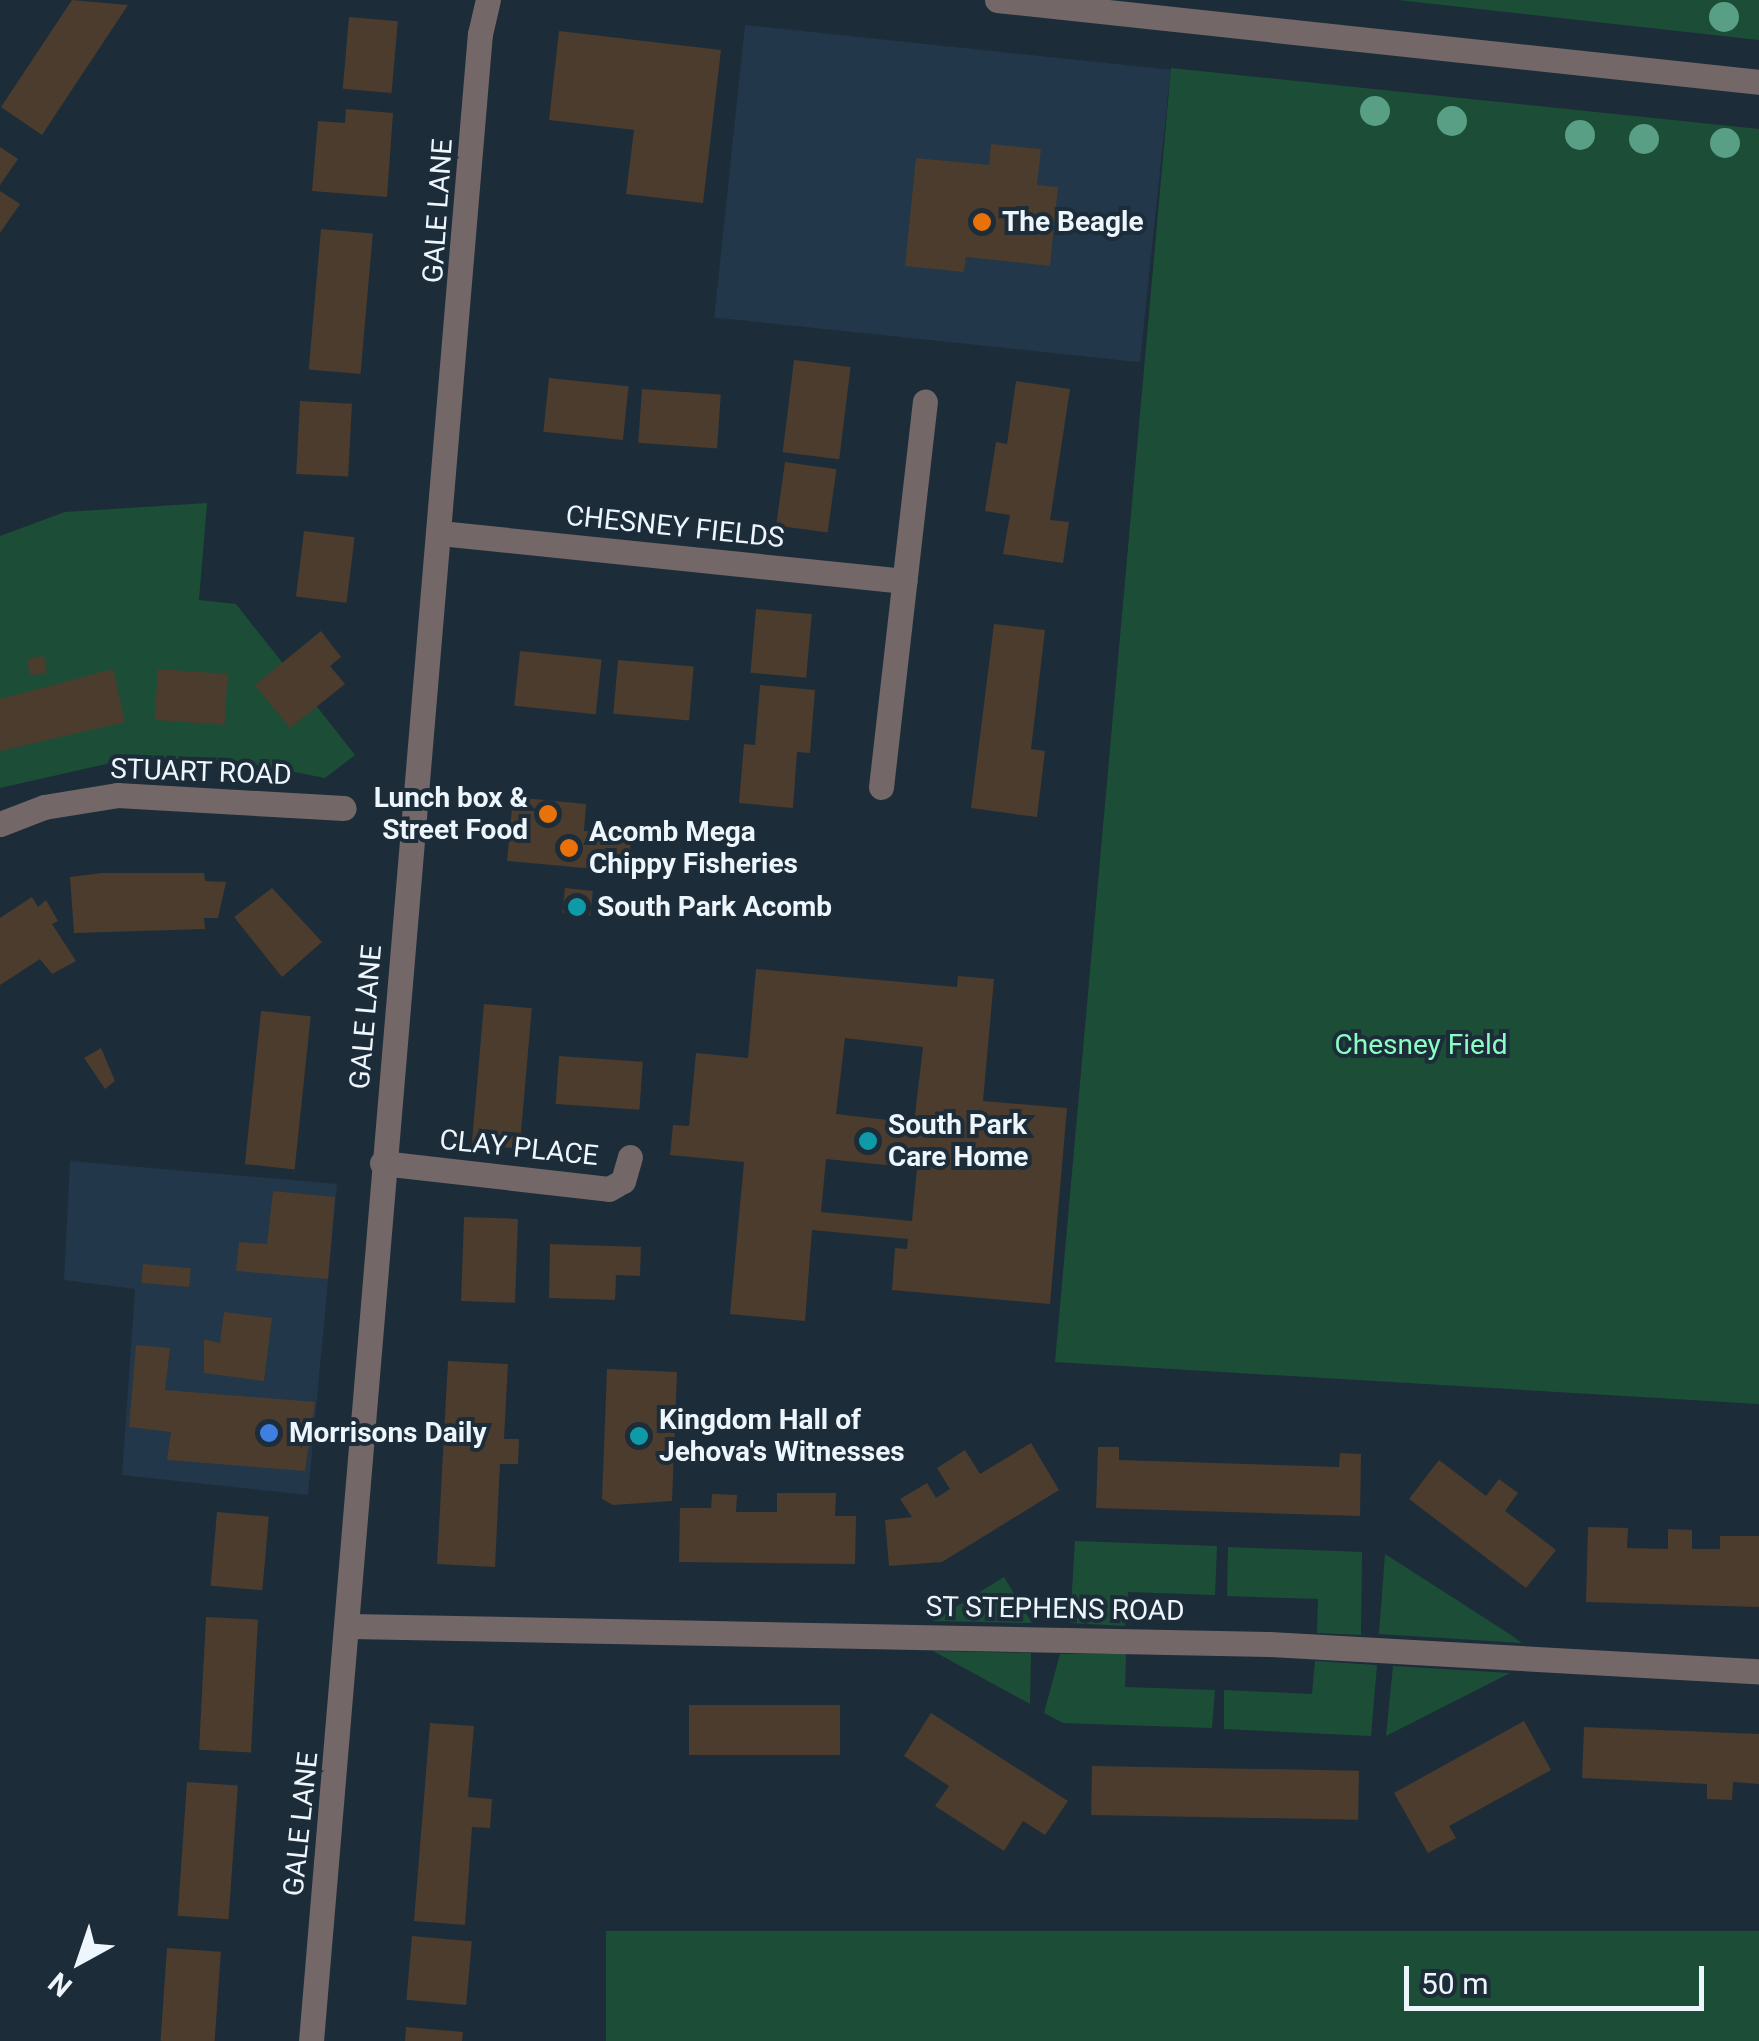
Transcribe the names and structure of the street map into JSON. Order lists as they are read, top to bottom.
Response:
{
  "streets": {
    "street": [
      "GALE LANE",
      "CHESNEY FIELDS",
      "STUART ROAD",
      "CLAY PLACE",
      "ST STEPHENS ROAD"
    ]
  },
  "crossings": [
    ["GALE LANE", "CHESNEY FIELDS"],
    ["GALE LANE", "CLAY PLACE"],
    ["GALE LANE", "ST STEPHENS ROAD"]
  ],
  "parks": ["Chesney Field"],
  "places": [
    "The Beagle",
    "Lunch box & Street Food",
    "Acomb Mega Chippy Fisheries",
    "South Park Acomb",
    "South Park Care Home",
    "Morrisons Daily",
    "Kingdom Hall of Jehova's Witnesses"
  ],
  "scale_bar": "50 m",
  "north": "bottom left"
}
